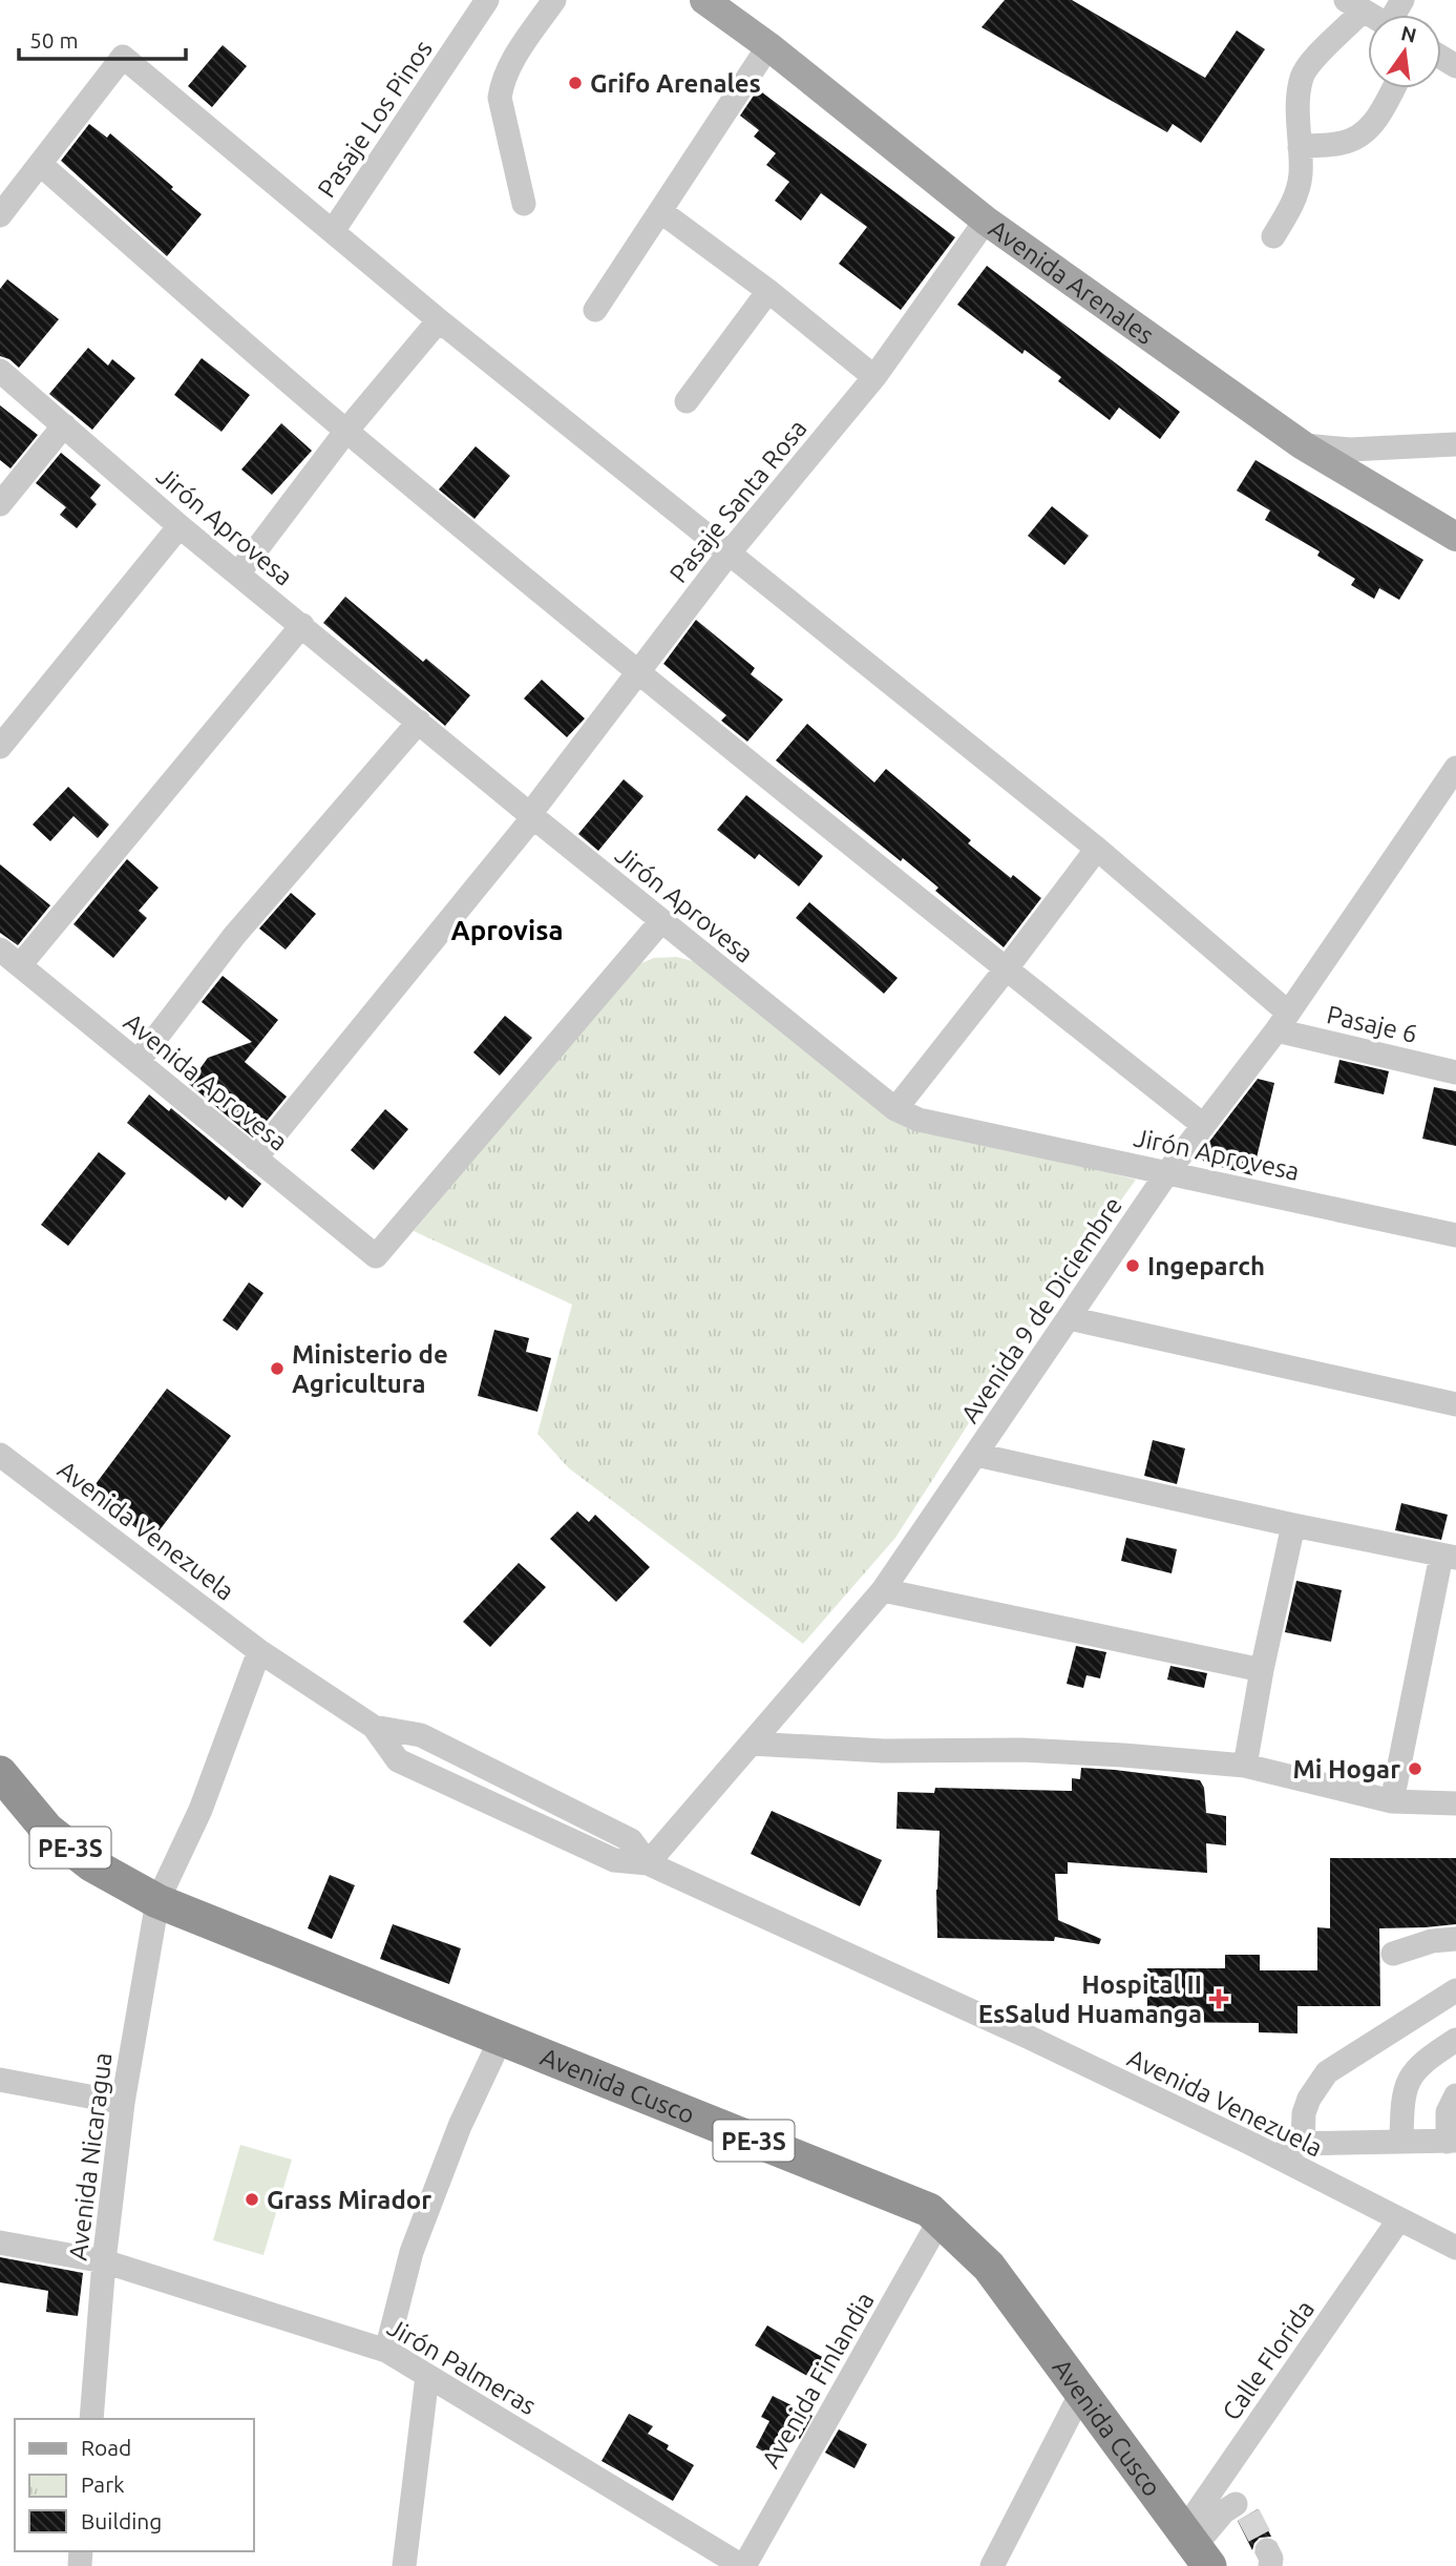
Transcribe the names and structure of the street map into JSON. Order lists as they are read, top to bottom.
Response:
{
  "streets": {
    "highway": ["PE-3S", "Avenida Cusco"],
    "main road": ["Avenida Arenales"],
    "street": [
      "Pasaje Los Pinos",
      "Pasaje Santa Rosa",
      "Jirón Aprovesa",
      "Pasaje 6",
      "Avenida Aprovesa",
      "Avenida 9 de Diciembre",
      "Avenida Venezuela",
      "Avenida Nicaragua",
      "Calle Florida",
      "Jirón Palmeras",
      "Avenida Finlandia"
    ]
  },
  "crossings": [
    ["Avenida Arenales", "Pasaje Santa Rosa"],
    ["Pasaje Santa Rosa", "Jirón Aprovesa"],
    ["Pasaje Santa Rosa", "Avenida Aprovesa"],
    ["Jirón Aprovesa", "Avenida Aprovesa"],
    ["Jirón Aprovesa", "Avenida 9 de Diciembre"],
    ["Pasaje 6", "Avenida 9 de Diciembre"],
    ["Avenida 9 de Diciembre", "Avenida Venezuela"],
    ["Avenida Venezuela", "Calle Florida"],
    ["Avenida Cusco", "Avenida Nicaragua"],
    ["Avenida Cusco", "Calle Florida"],
    ["Avenida Cusco", "Avenida Finlandia"],
    ["Avenida Nicaragua", "Jirón Palmeras"],
    ["Jirón Palmeras", "Avenida Finlandia"]
  ],
  "districts": ["Aprovisa"],
  "places": {
    "other": [
      "Grifo Arenales",
      "Ingeparch",
      "Ministerio de Agricultura",
      "Mi Hogar",
      "Grass Mirador"
    ],
    "health": ["Hospital II EsSalud Huamanga"]
  },
  "legend": ["Road", "Park", "Building"],
  "scale_bar": "50 m",
  "north": "top"
}
